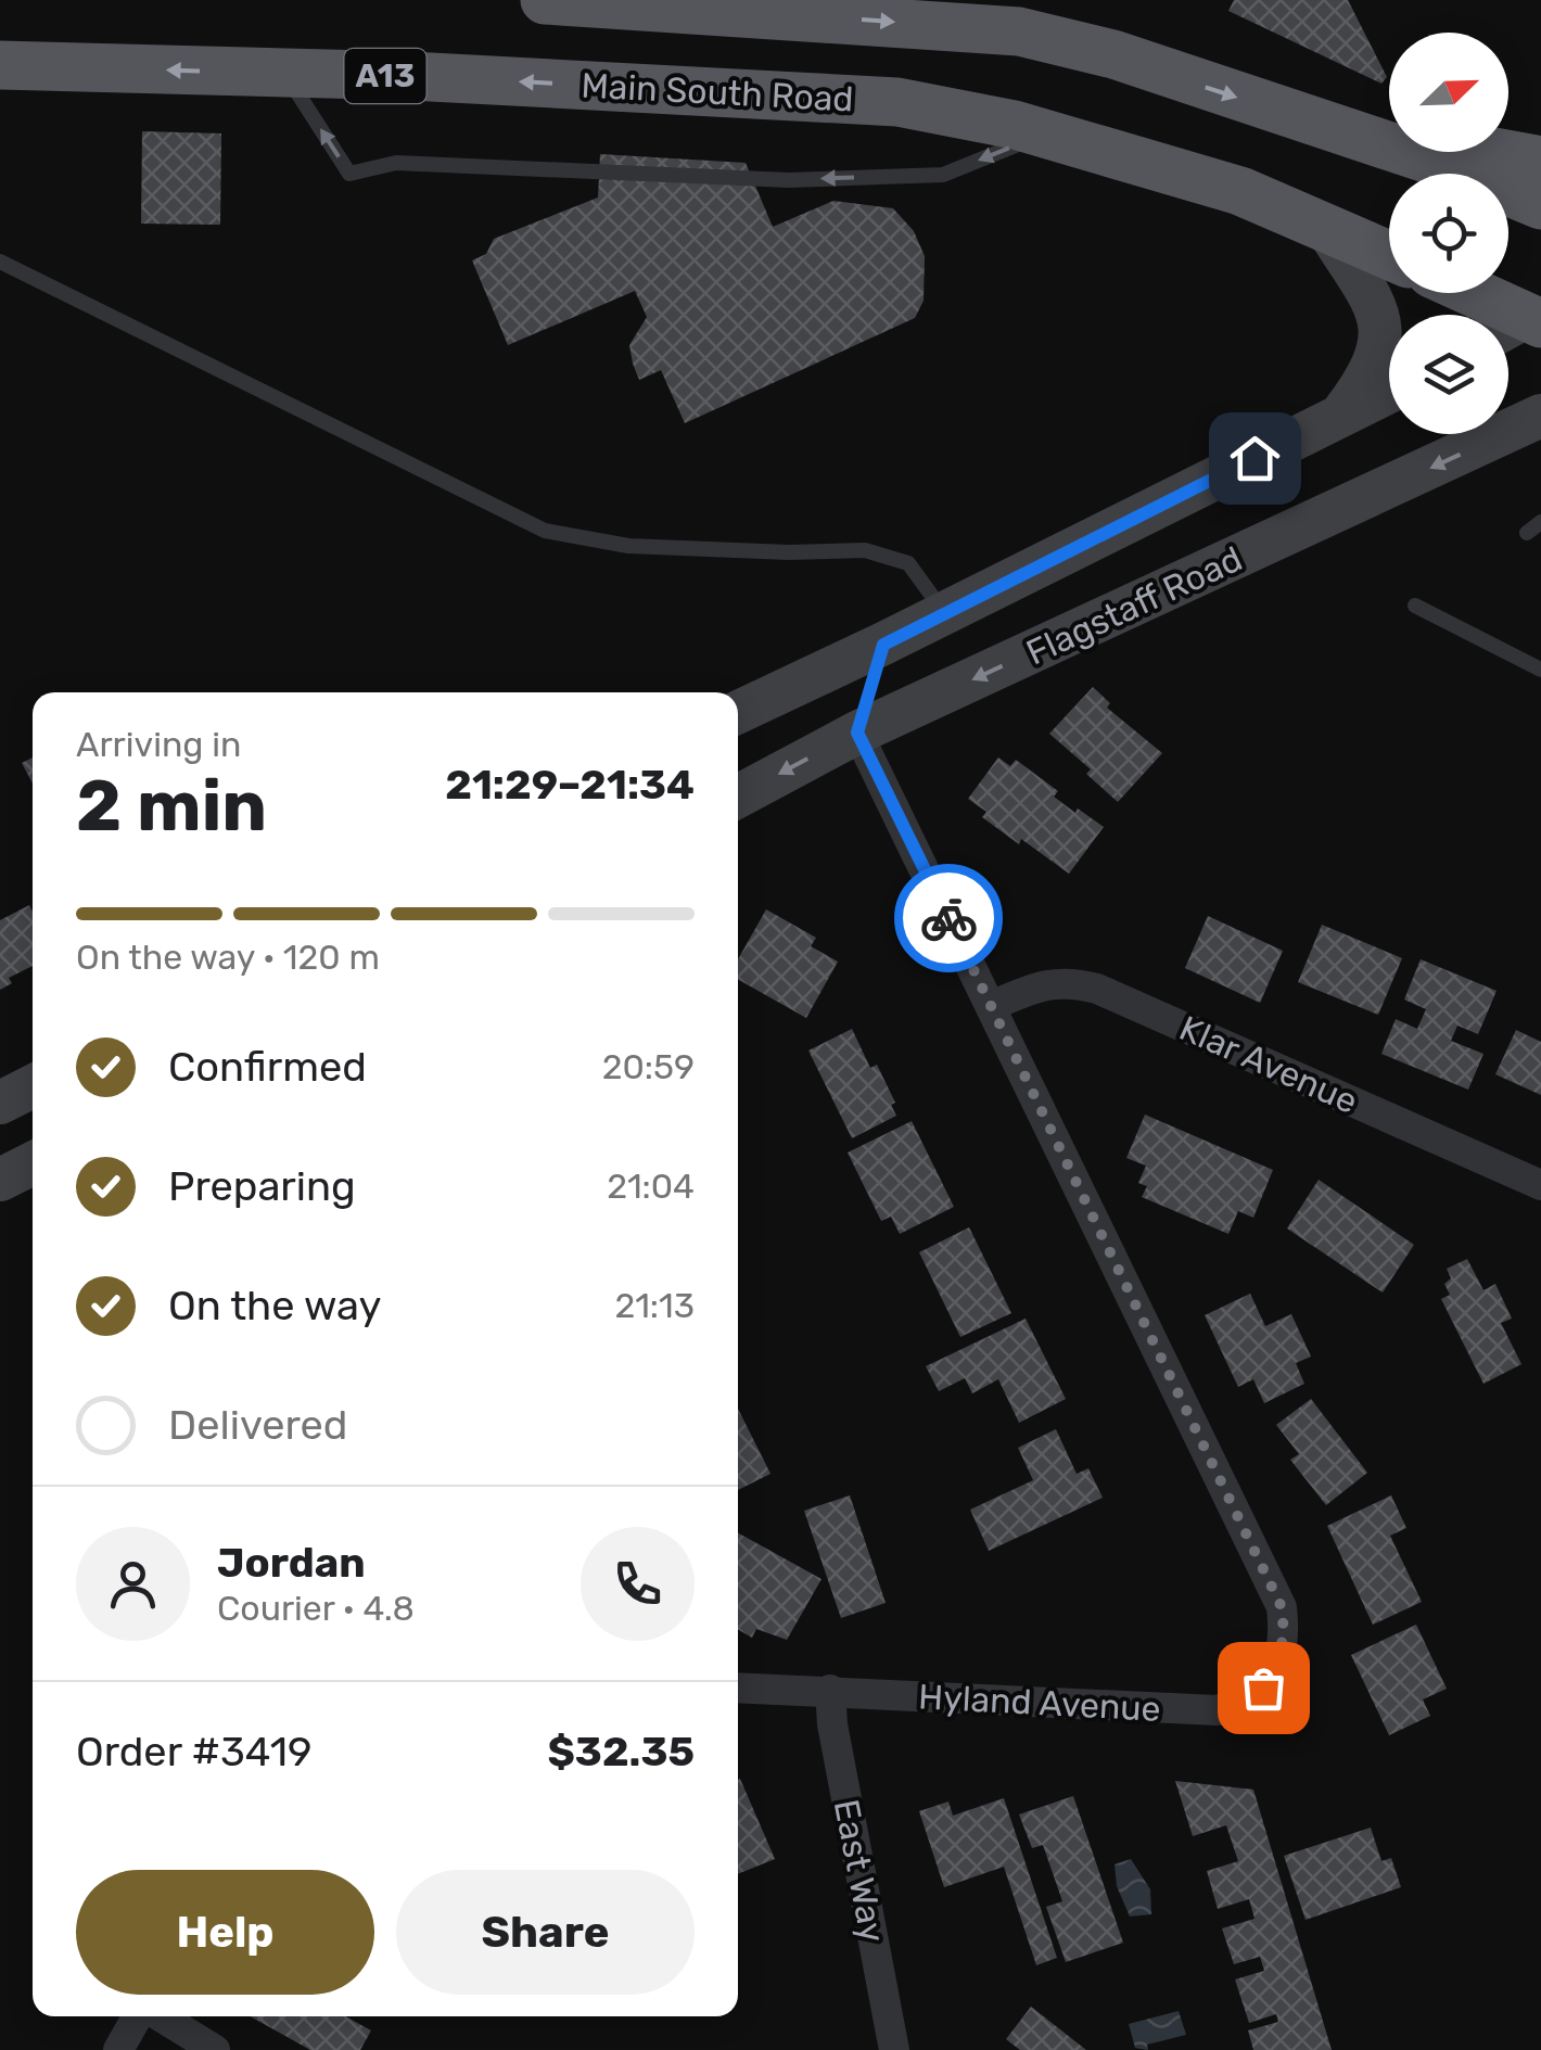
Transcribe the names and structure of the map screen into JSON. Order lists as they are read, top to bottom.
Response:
{
  "streets": {
    "highway": ["A13", "Main South Road"],
    "main road": ["Flagstaff Road"],
    "street": ["Klar Avenue", "Hyland Avenue", "East Way"]
  },
  "crossings": [
    ["Flagstaff Road", "Hyland Avenue"],
    ["Klar Avenue", "Hyland Avenue"],
    ["Hyland Avenue", "East Way"]
  ],
  "north": "top right",
  "page": {
    "heading": ["2 min", "Arriving in", "21:29–21:34"],
    "panel": [
      "Jordan",
      "Courier · 4.8",
      "Order #3419",
      "$32.35"
    ],
    "bar": "On the way · 120 m",
    "list": [
      ["Confirmed", "20:59"],
      ["Preparing", "21:04"],
      ["On the way", "21:13"],
      "Delivered"
    ],
    "buttons": ["Help", "Share"]
  }
}
